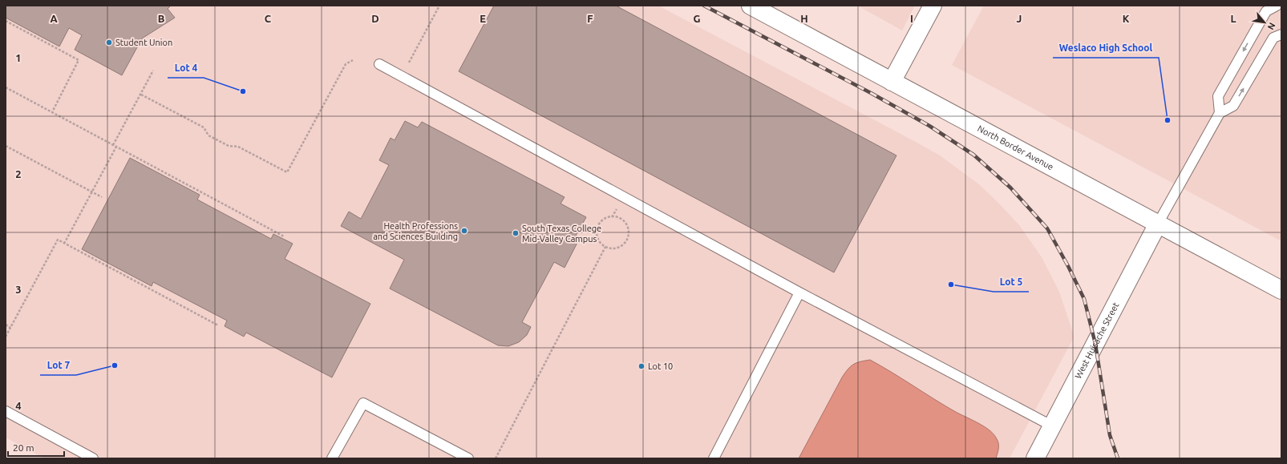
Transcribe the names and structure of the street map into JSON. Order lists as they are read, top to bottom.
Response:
{
  "streets": {
    "street": ["North Border Avenue", "West Huisache Street"]
  },
  "crossings": [
    ["North Border Avenue", "West Huisache Street"]
  ],
  "places": [
    "Student Union",
    "Lot 4",
    "Weslaco High School",
    "Health Professions and Sciences Building",
    "South Texas College Mid-Valley Campus",
    "Lot 5",
    "Lot 7",
    "Lot 10"
  ],
  "scale_bar": "20 m",
  "north": "bottom right",
  "grid": {
    "columns": [
      "A",
      "B",
      "C",
      "D",
      "E",
      "F",
      "G",
      "H",
      "I",
      "J",
      "K",
      "L"
    ],
    "rows": [
      "1",
      "2",
      "3",
      "4"
    ]
  }
}
